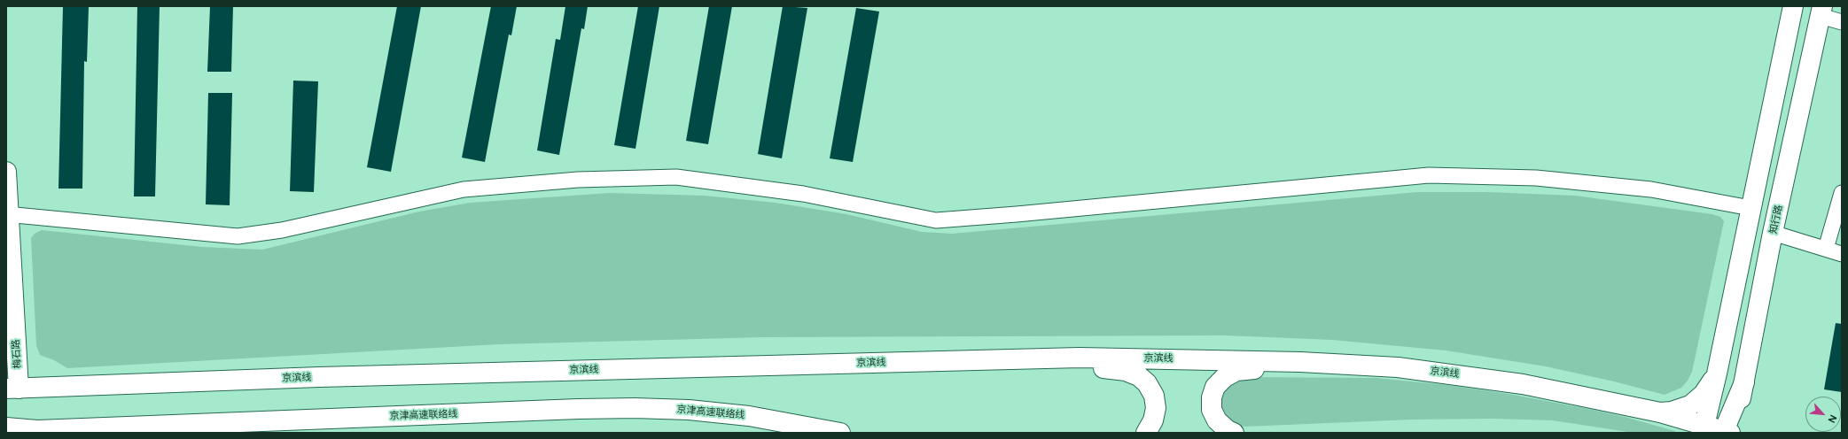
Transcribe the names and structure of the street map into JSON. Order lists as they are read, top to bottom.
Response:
{
  "streets": {
    "main road": [
      "知行路",
      "梅石路",
      "京滨线",
      "京津高速联络线"
    ]
  },
  "crossings": [
    ["知行路", "京滨线"],
    ["梅石路", "京滨线"]
  ],
  "north": "bottom right"
}
